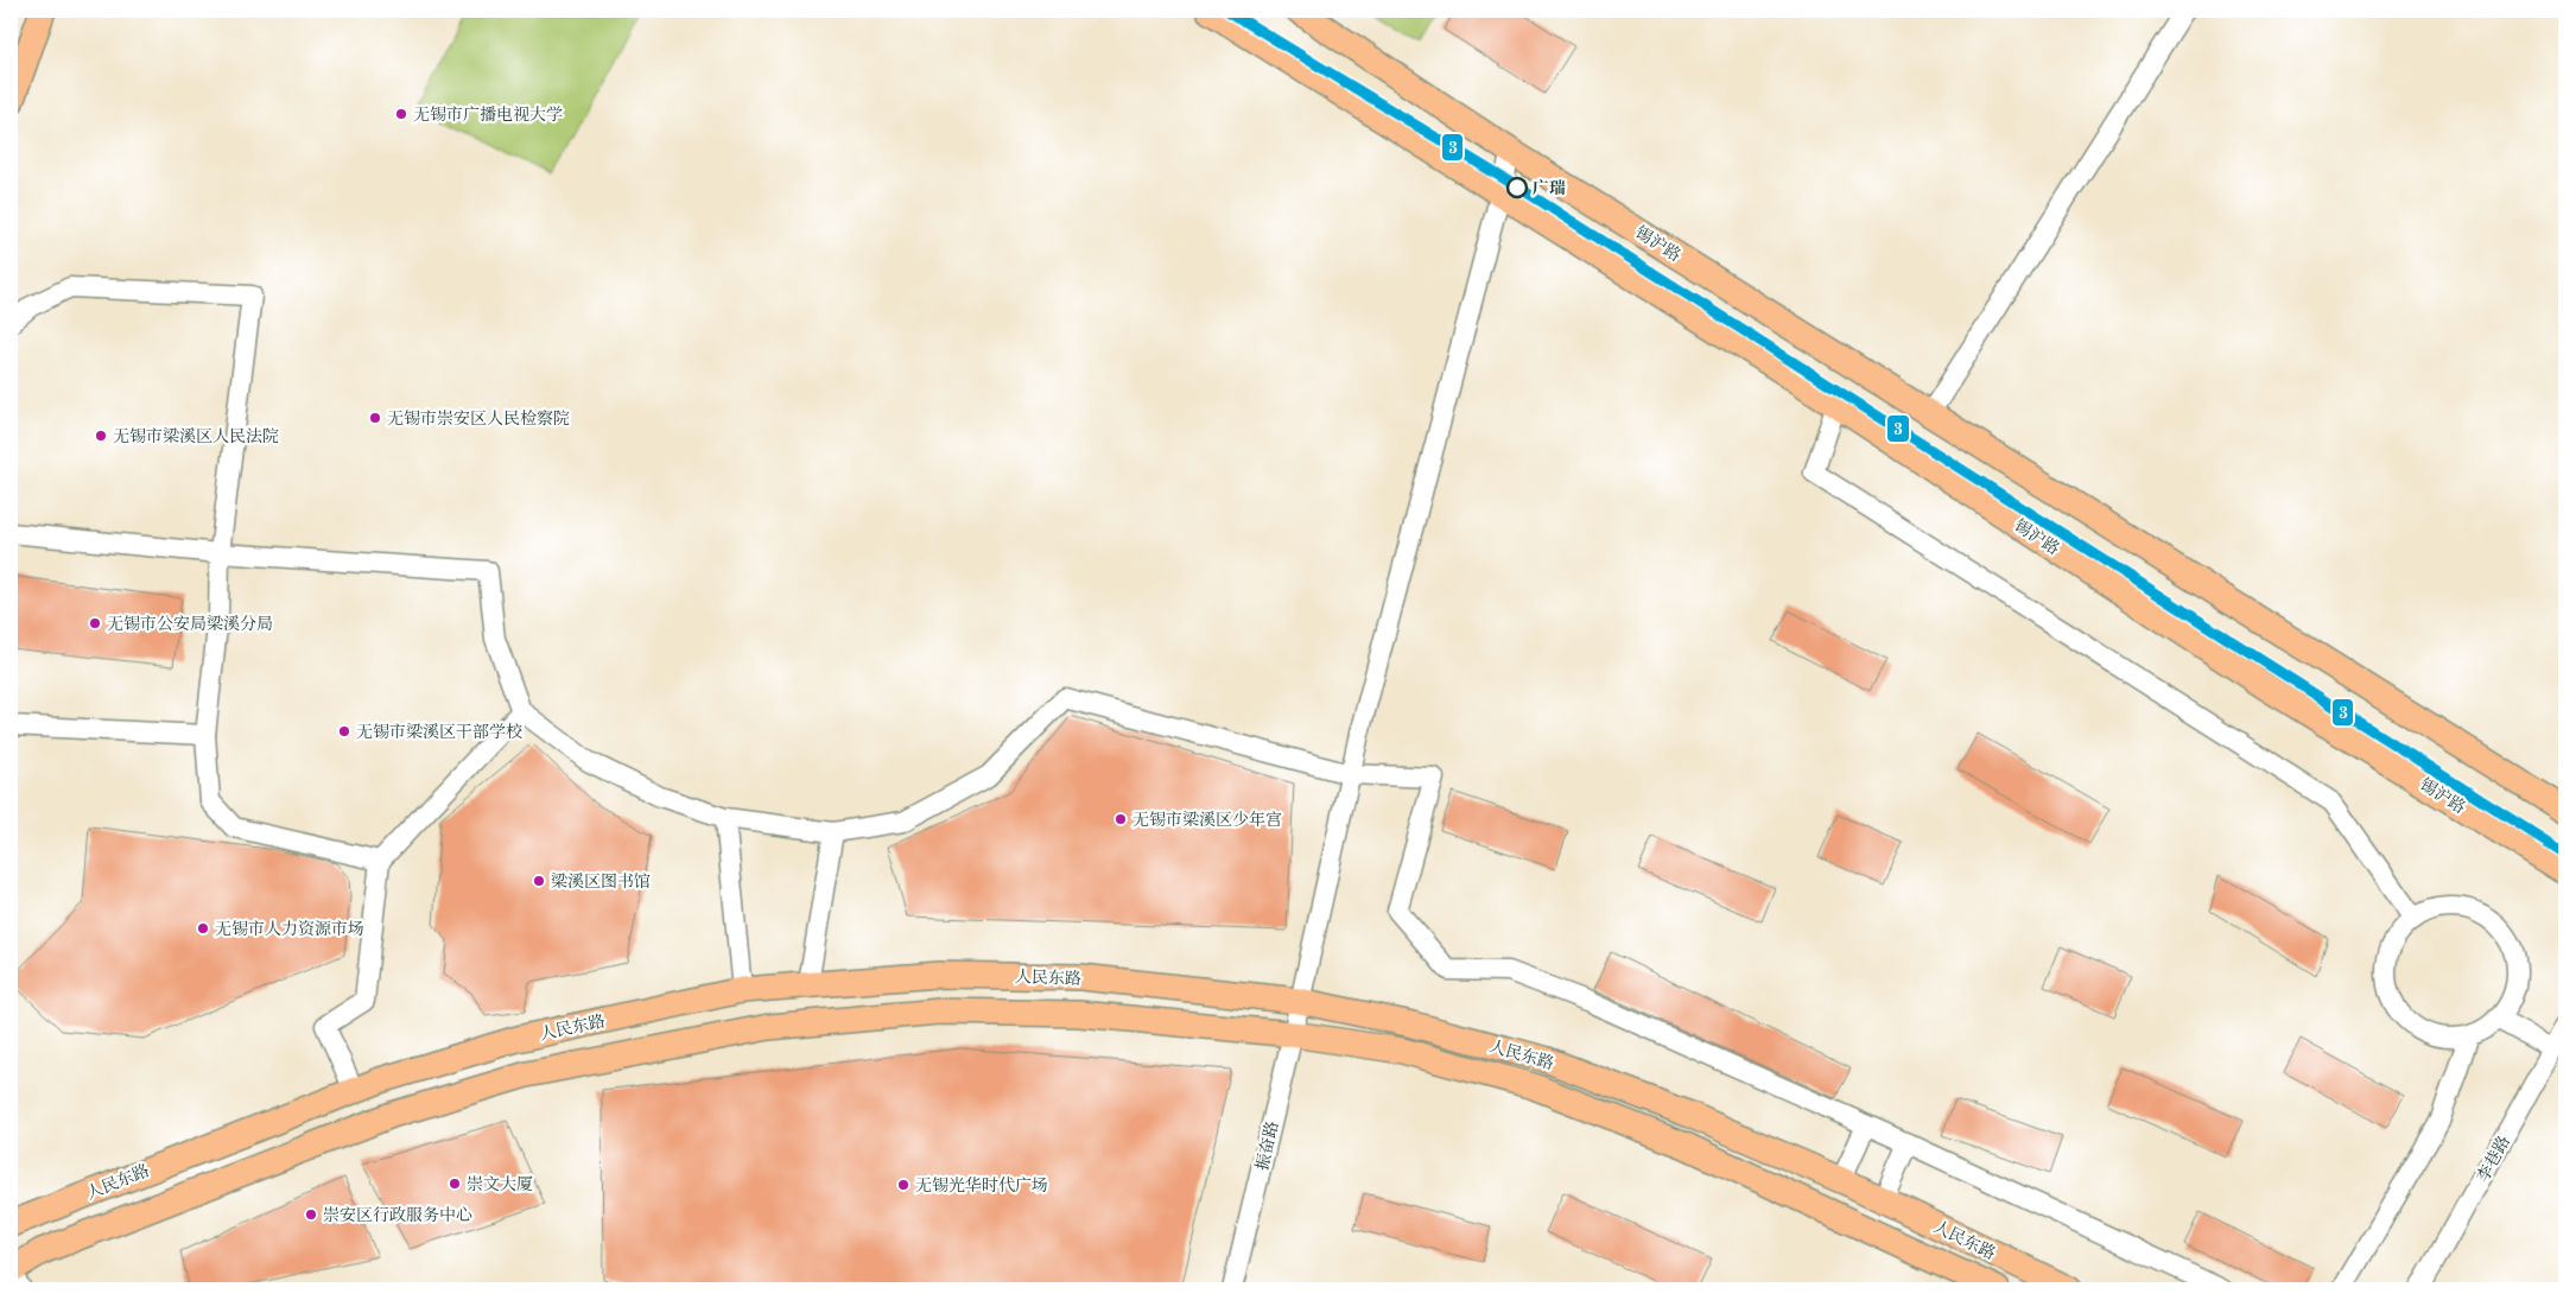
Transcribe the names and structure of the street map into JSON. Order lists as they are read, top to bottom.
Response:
{
  "streets": {
    "main road": ["锡沪路", "人民东路"],
    "street": ["振奋路", "李巷路"]
  },
  "crossings": [
    ["锡沪路", "振奋路"],
    ["人民东路", "振奋路"]
  ],
  "places": [
    "无锡市广播电视大学",
    "广瑞",
    "无锡市崇安区人民检察院",
    "无锡市梁溪区人民法院",
    "无锡市公安局梁溪分局",
    "无锡市梁溪区干部学校",
    "无锡市梁溪区少年宫",
    "梁溪区图书馆",
    "无锡市人力资源市场",
    "崇文大厦",
    "无锡光华时代广场",
    "崇安区行政服务中心"
  ],
  "lines": ["transit line 3"]
}
